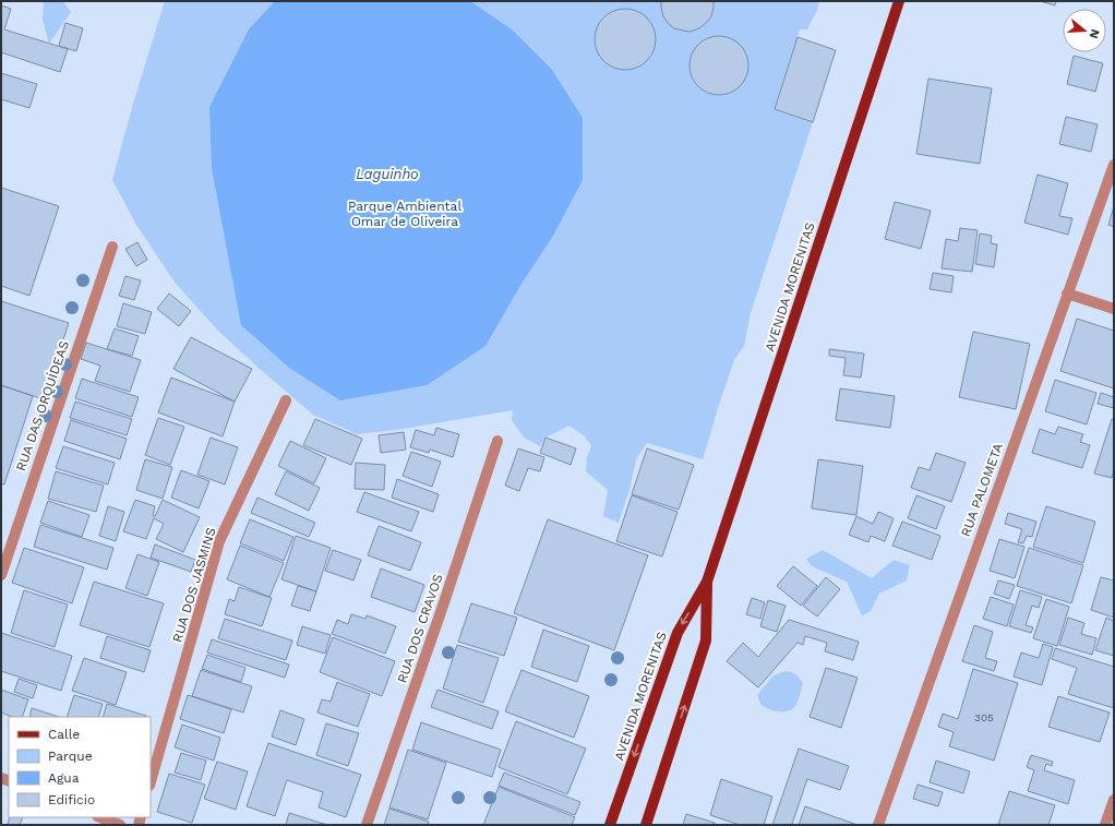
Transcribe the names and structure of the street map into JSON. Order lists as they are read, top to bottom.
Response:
{
  "streets": {
    "main road": ["AVENIDA MORENITAS"],
    "street": [
      "RUA DAS ORQUÍDEAS",
      "RUA PALOMETA",
      "RUA DOS JASMINS",
      "RUA DOS CRAVOS"
    ]
  },
  "water": ["Laguinho"],
  "parks": ["Parque Ambiental Omar de Oliveira"],
  "house_numbers": ["305"],
  "legend": [
    "Calle",
    "Parque",
    "Agua",
    "Edificio"
  ],
  "north": "right"
}
